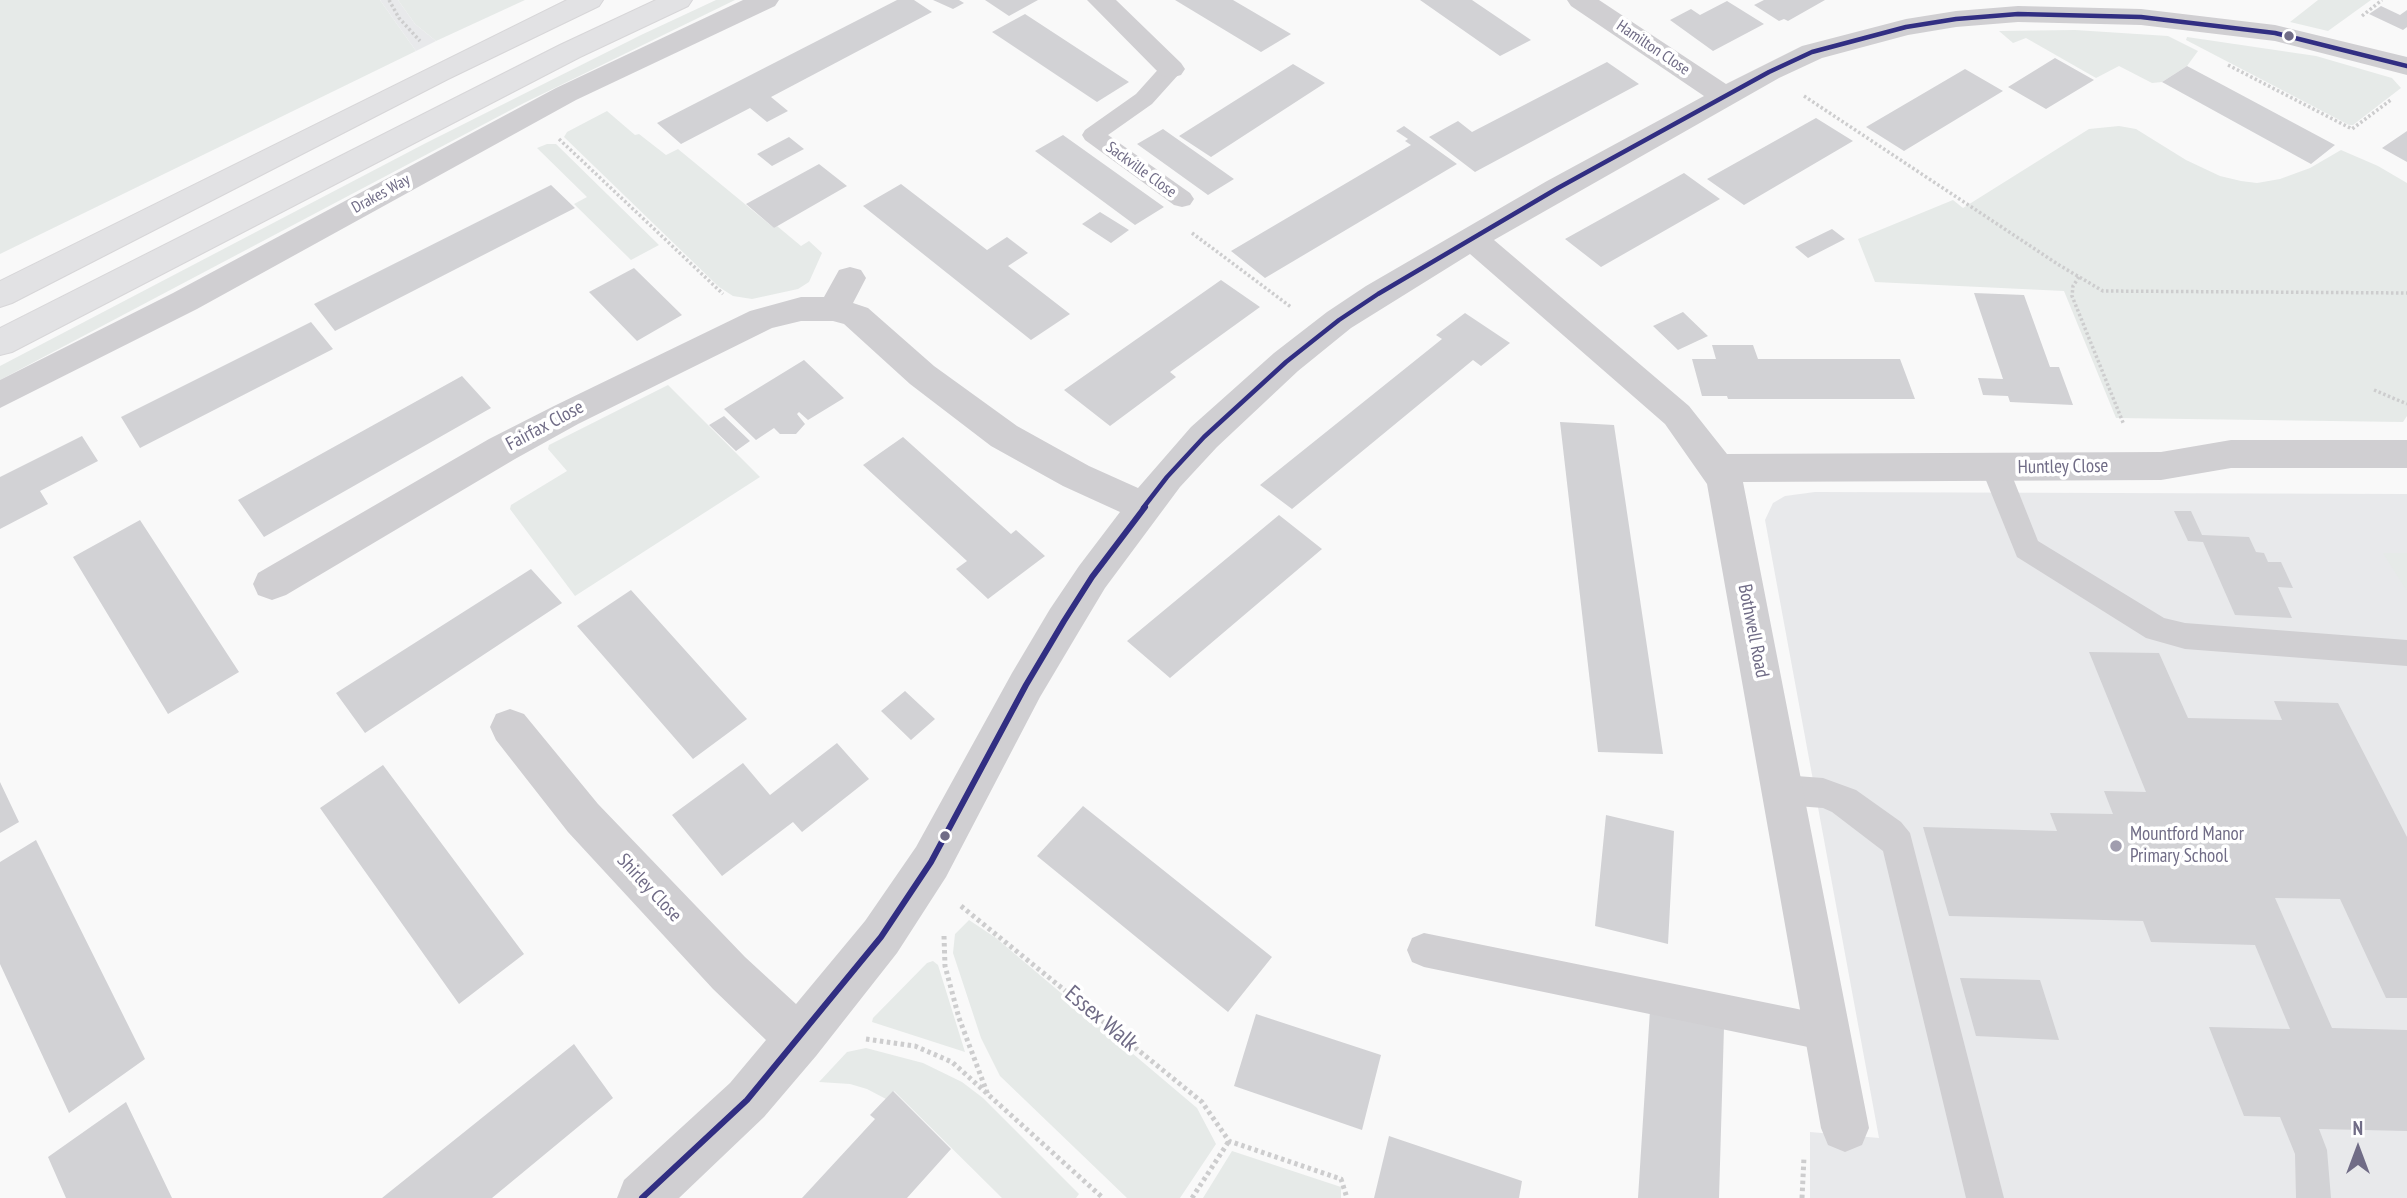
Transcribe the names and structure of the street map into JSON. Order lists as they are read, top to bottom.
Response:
{
  "streets": {
    "street": [
      "Hamilton Close",
      "Sackville Close",
      "Drakes Way",
      "Fairfax Close",
      "Huntley Close",
      "Bothwell Road",
      "Shirley Close"
    ],
    "path": ["Essex Walk"]
  },
  "crossings": [
    ["Huntley Close", "Bothwell Road"]
  ],
  "places": ["Mountford Manor Primary School"],
  "north": "top"
}
